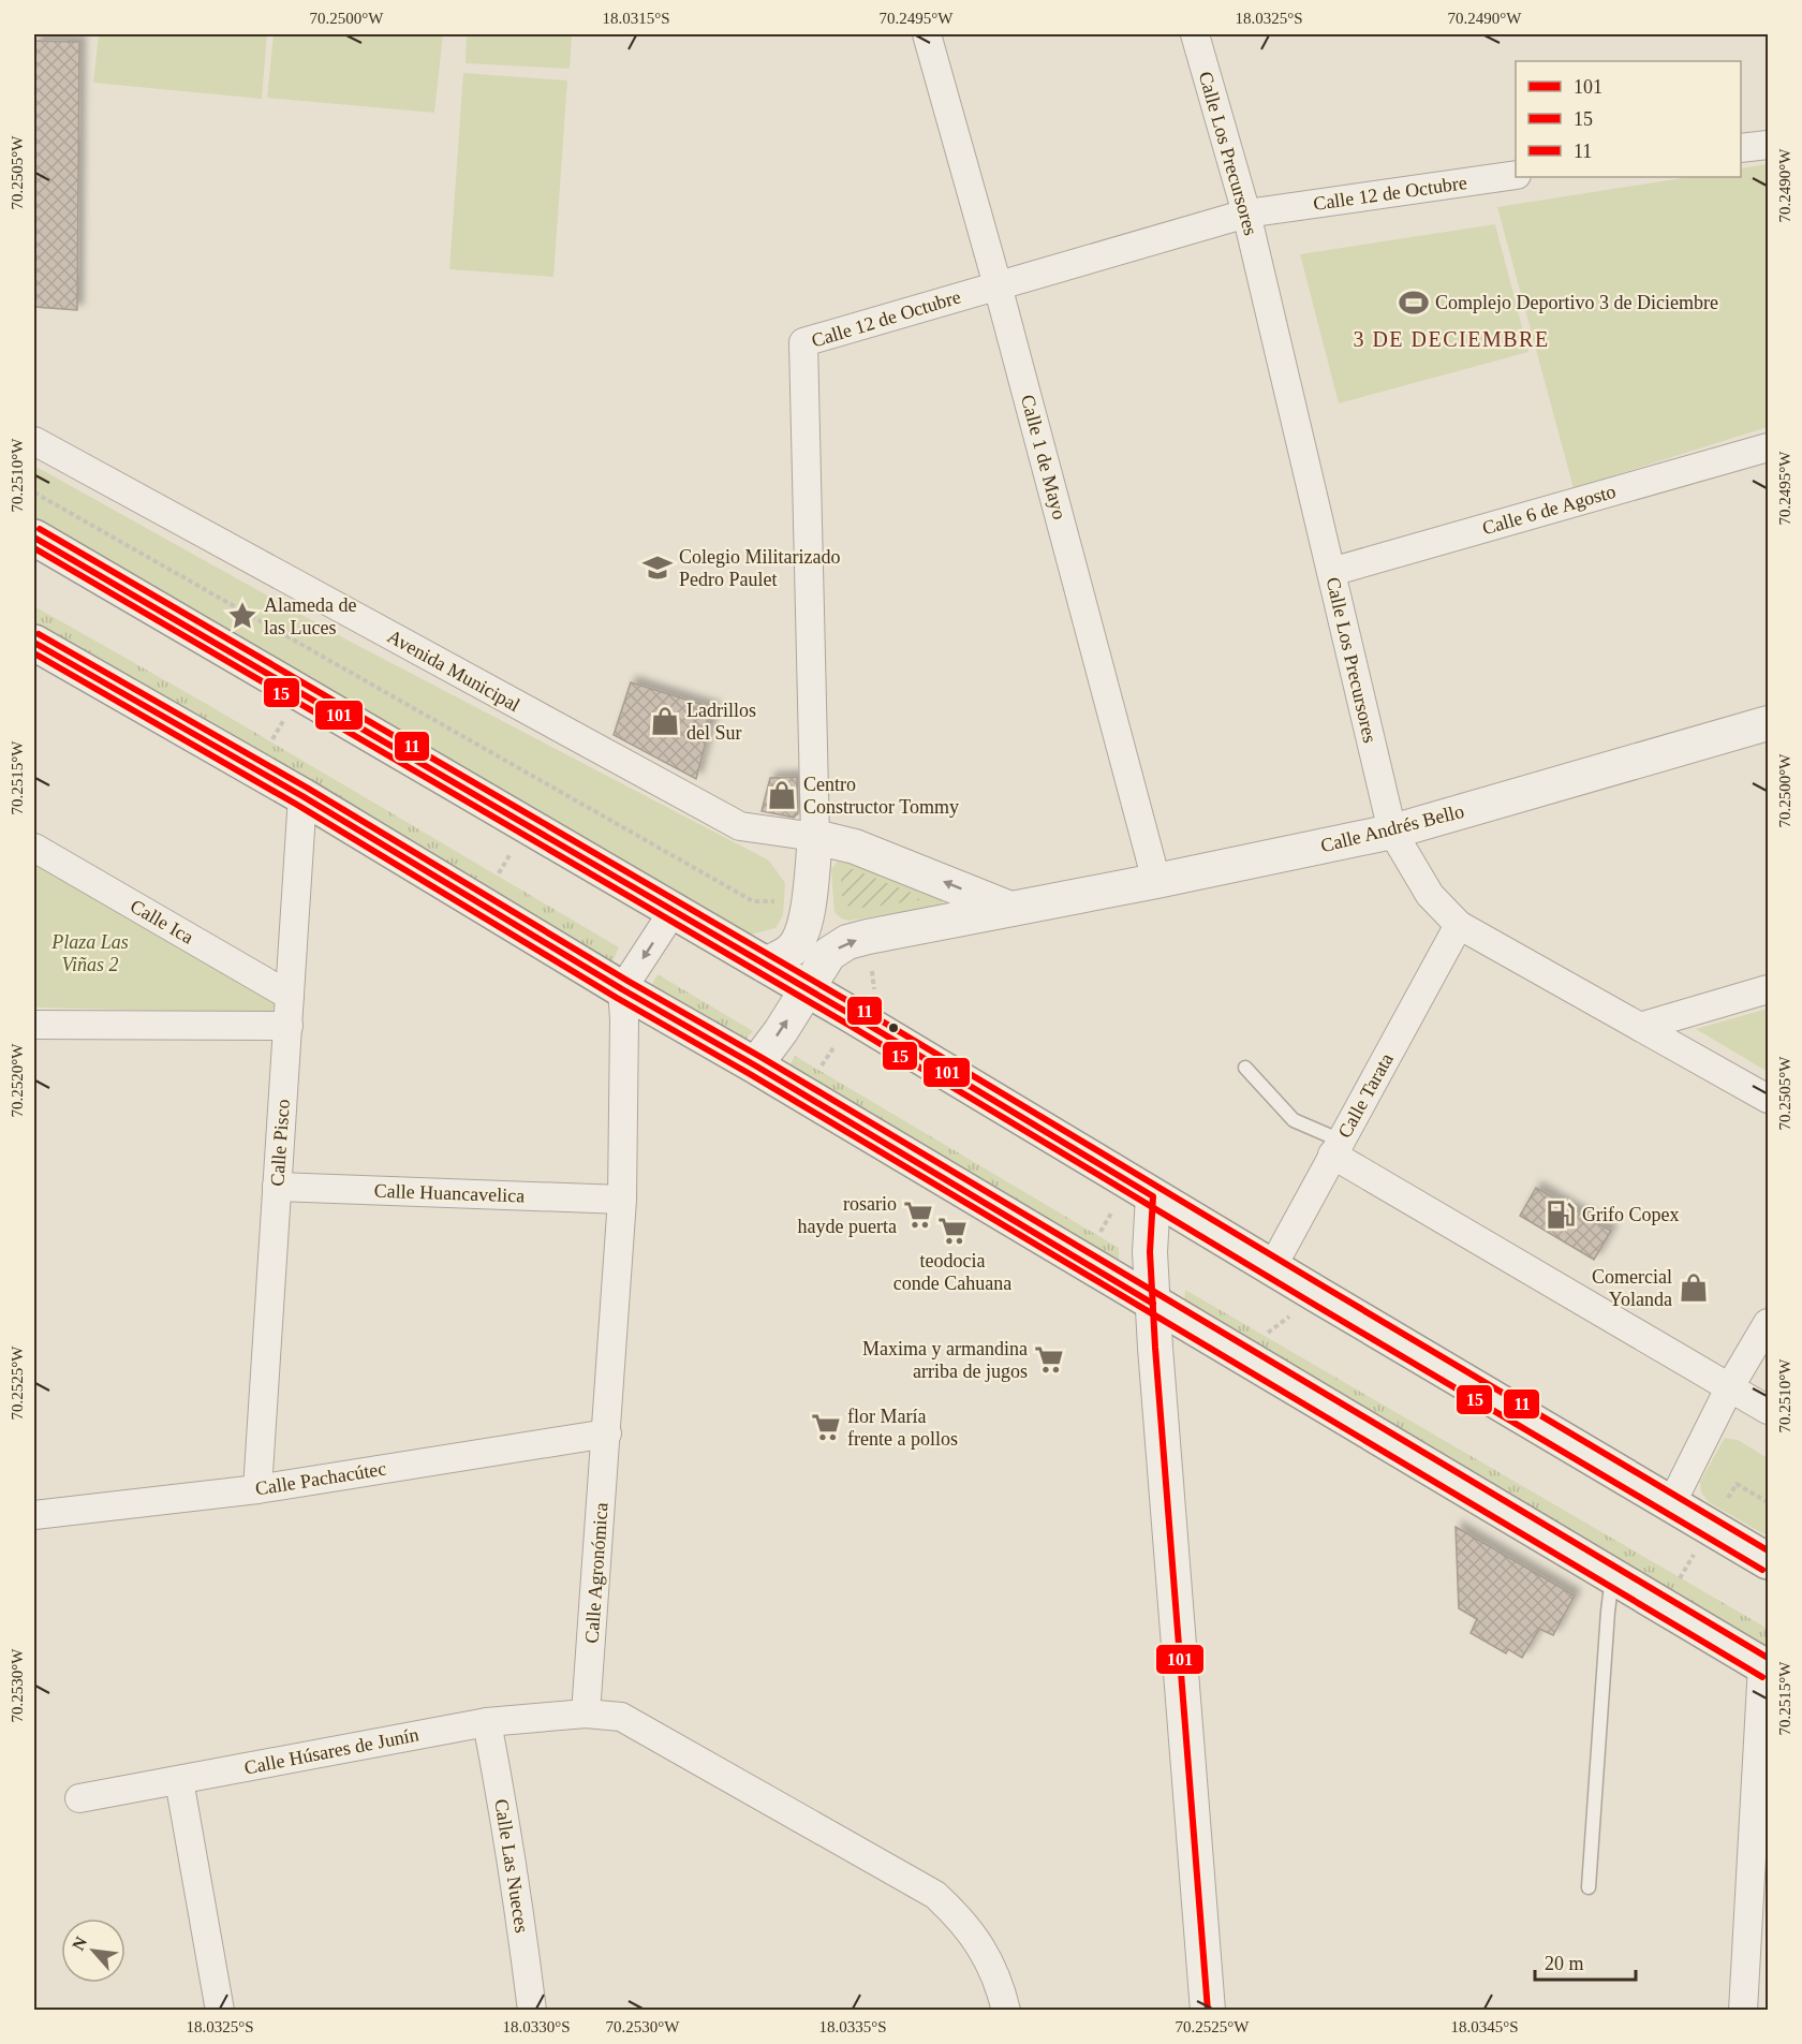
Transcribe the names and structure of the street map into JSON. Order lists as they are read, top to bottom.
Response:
{
  "streets": {
    "street": [
      "Calle Los Precursores",
      "Calle 12 de Octubre",
      "Calle 1 de Mayo",
      "Calle 6 de Agosto",
      "Avenida Municipal",
      "Calle Andrés Bello",
      "Calle Ica",
      "Calle Tarata",
      "Calle Pisco",
      "Calle Huancavelica",
      "Calle Pachacútec",
      "Calle Agronómica",
      "Calle Húsares de Junín",
      "Calle Las Nueces"
    ]
  },
  "crossings": [
    ["Calle Los Precursores", "Calle 12 de Octubre"],
    ["Calle Los Precursores", "Calle 6 de Agosto"],
    ["Calle Los Precursores", "Calle Andrés Bello"],
    ["Calle Los Precursores", "Calle Tarata"],
    ["Calle 12 de Octubre", "Calle 1 de Mayo"],
    ["Calle 12 de Octubre", "Avenida Municipal"],
    ["Calle 1 de Mayo", "Calle Andrés Bello"],
    ["Calle Ica", "Calle Pisco"],
    ["Calle Pisco", "Calle Huancavelica"],
    ["Calle Pisco", "Calle Pachacútec"],
    ["Calle Huancavelica", "Calle Agronómica"],
    ["Calle Pachacútec", "Calle Agronómica"],
    ["Calle Agronómica", "Calle Húsares de Junín"],
    ["Calle Húsares de Junín", "Calle Las Nueces"]
  ],
  "districts": ["3 DE DECIEMBRE"],
  "parks": ["Plaza Las Viñas 2"],
  "places": {
    "sports": ["Complejo Deportivo 3 de Diciembre"],
    "school or university": ["Colegio Militarizado Pedro Paulet"],
    "place": ["Alameda de las Luces"],
    "shop": ["Ladrillos del Sur", "Centro Constructor Tommy", "Comercial Yolanda"],
    "supermarket": [
      "rosario hayde puerta",
      "teodocia conde Cahuana",
      "Maxima y armandina arriba de jugos",
      "flor María frente a pollos"
    ],
    "fuel station": ["Grifo Copex"]
  },
  "lines": ["transit line 11", "transit line 101", "transit line 15"],
  "legend": ["101", "15", "11"],
  "scale_bar": "20 m",
  "north": "top left",
  "coordinates": [
    "70.2500°W",
    "18.0315°S",
    "70.2495°W",
    "18.0325°S",
    "70.2490°W",
    "70.2505°W",
    "70.2510°W",
    "70.2515°W",
    "70.2520°W",
    "70.2525°W",
    "70.2530°W",
    "18.0330°S",
    "18.0335°S",
    "18.0345°S"
  ]
}
